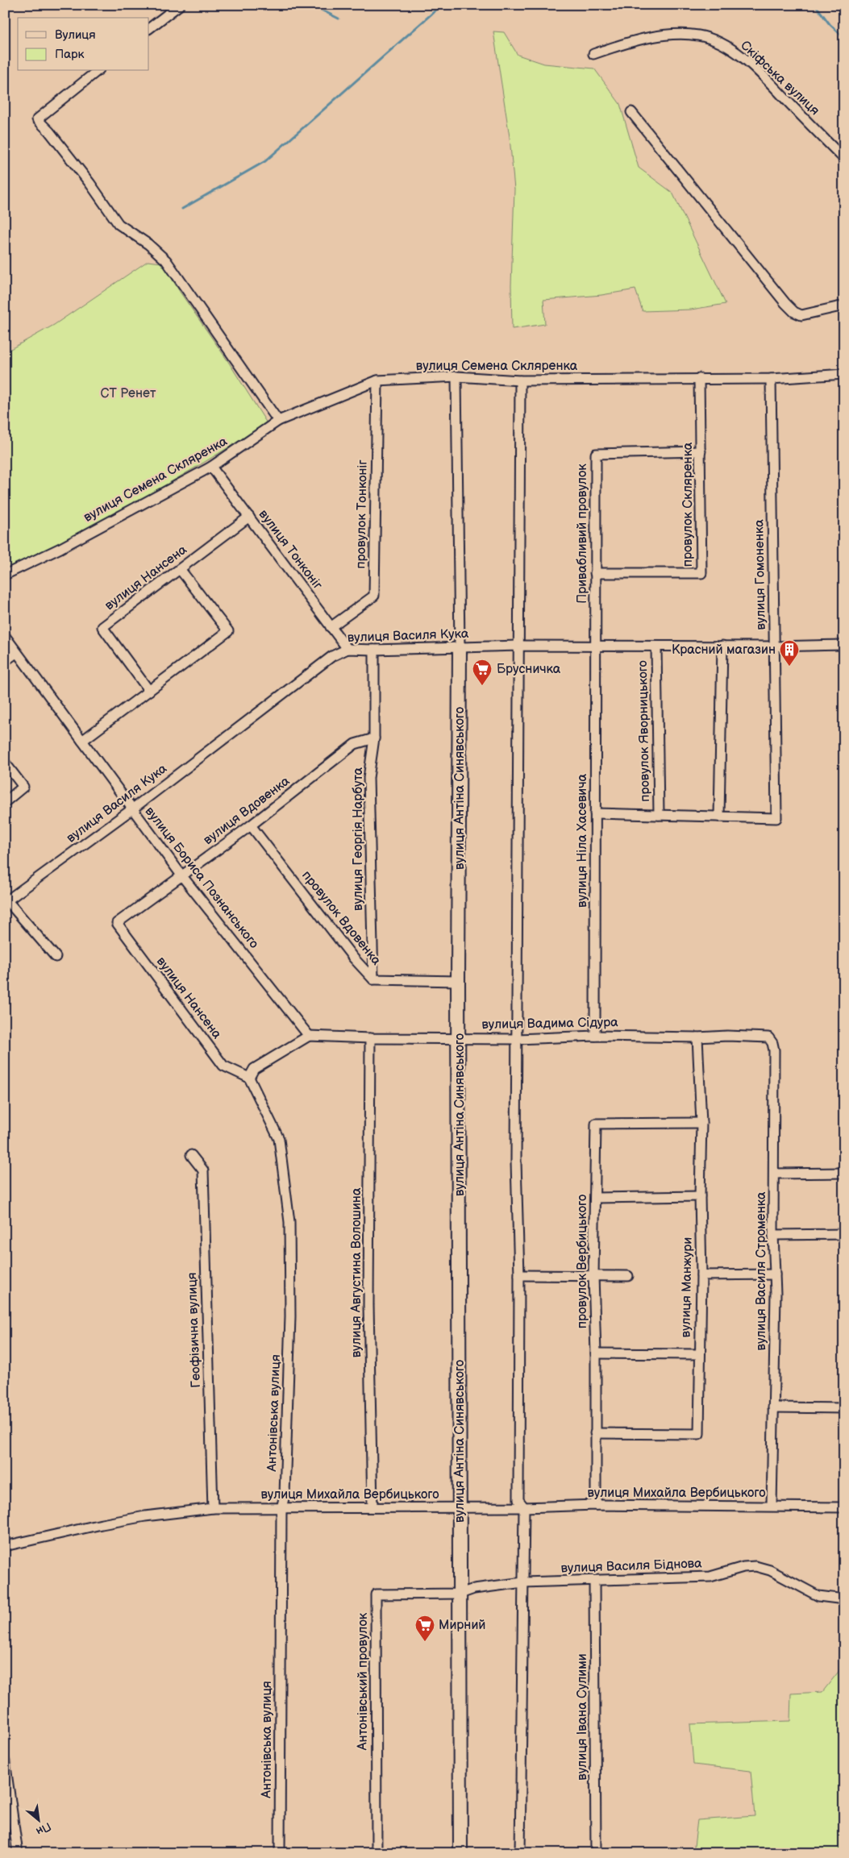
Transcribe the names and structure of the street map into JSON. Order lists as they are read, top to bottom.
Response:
{
  "streets": {
    "street": [
      "Скіфська вулиця",
      "вулиця Семена Скляренка",
      "провулок Скляренка",
      "провулок Тонконіг",
      "Привабливий провулок",
      "вулиця Тонконіг",
      "вулиця Гомоненка",
      "вулиця Нансена",
      "вулиця Василя Кука",
      "провулок Яворницького",
      "вулиця Антіна Синявського",
      "вулиця Вдовенка",
      "вулиця Георгія Нарбута",
      "вулиця Ніла Хасевича",
      "вулиця Бориса Познанського",
      "провулок Вдовенка",
      "вулиця Вадима Сідура",
      "провулок Вербицького",
      "вулиця Василя Строменка",
      "вулиця Августина Волошина",
      "вулиця Манжури",
      "Геофізична вулиця",
      "Антонівська вулиця",
      "вулиця Михайла Вербицького",
      "вулиця Василя Біднова",
      "Антонівський провулок",
      "вулиця Івана Сулими"
    ]
  },
  "crossings": [
    ["вулиця Семена Скляренка", "провулок Скляренка"],
    ["вулиця Семена Скляренка", "провулок Тонконіг"],
    ["вулиця Семена Скляренка", "вулиця Тонконіг"],
    ["вулиця Семена Скляренка", "вулиця Гомоненка"],
    ["вулиця Семена Скляренка", "вулиця Антіна Синявського"],
    ["провулок Скляренка", "Привабливий провулок"],
    ["провулок Тонконіг", "вулиця Тонконіг"],
    ["Привабливий провулок", "вулиця Василя Кука"],
    ["Привабливий провулок", "вулиця Ніла Хасевича"],
    ["вулиця Тонконіг", "вулиця Нансена"],
    ["вулиця Тонконіг", "вулиця Василя Кука"],
    ["вулиця Гомоненка", "вулиця Василя Кука"],
    ["вулиця Нансена", "вулиця Вдовенка"],
    ["вулиця Нансена", "Антонівська вулиця"],
    ["вулиця Василя Кука", "провулок Яворницького"],
    ["вулиця Василя Кука", "вулиця Антіна Синявського"],
    ["вулиця Василя Кука", "вулиця Георгія Нарбута"],
    ["вулиця Василя Кука", "вулиця Ніла Хасевича"],
    ["вулиця Василя Кука", "вулиця Бориса Познанського"],
    ["вулиця Антіна Синявського", "провулок Вдовенка"],
    ["вулиця Антіна Синявського", "вулиця Вадима Сідура"],
    ["вулиця Антіна Синявського", "вулиця Михайла Вербицького"],
    ["вулиця Антіна Синявського", "вулиця Василя Біднова"],
    ["вулиця Антіна Синявського", "Антонівський провулок"],
    ["вулиця Вдовенка", "вулиця Георгія Нарбута"],
    ["вулиця Вдовенка", "вулиця Бориса Познанського"],
    ["вулиця Вдовенка", "провулок Вдовенка"],
    ["вулиця Георгія Нарбута", "провулок Вдовенка"],
    ["вулиця Ніла Хасевича", "вулиця Вадима Сідура"],
    ["вулиця Бориса Познанського", "вулиця Вадима Сідура"],
    ["вулиця Вадима Сідура", "вулиця Василя Строменка"],
    ["вулиця Вадима Сідура", "вулиця Августина Волошина"],
    ["вулиця Вадима Сідура", "вулиця Манжури"],
    ["провулок Вербицького", "вулиця Манжури"],
    ["провулок Вербицького", "вулиця Михайла Вербицького"],
    ["вулиця Василя Строменка", "вулиця Михайла Вербицького"],
    ["вулиця Августина Волошина", "вулиця Михайла Вербицького"],
    ["Геофізична вулиця", "вулиця Михайла Вербицького"],
    ["Антонівська вулиця", "вулиця Михайла Вербицького"],
    ["вулиця Василя Біднова", "Антонівський провулок"],
    ["вулиця Василя Біднова", "вулиця Івана Сулими"]
  ],
  "parks": ["СТ Ренет"],
  "places": {
    "building": ["Красний магазин"],
    "supermarket": ["Брусничка", "Мирний"]
  },
  "legend": ["Вулиця", "Парк"],
  "north": "bottom right"
}
